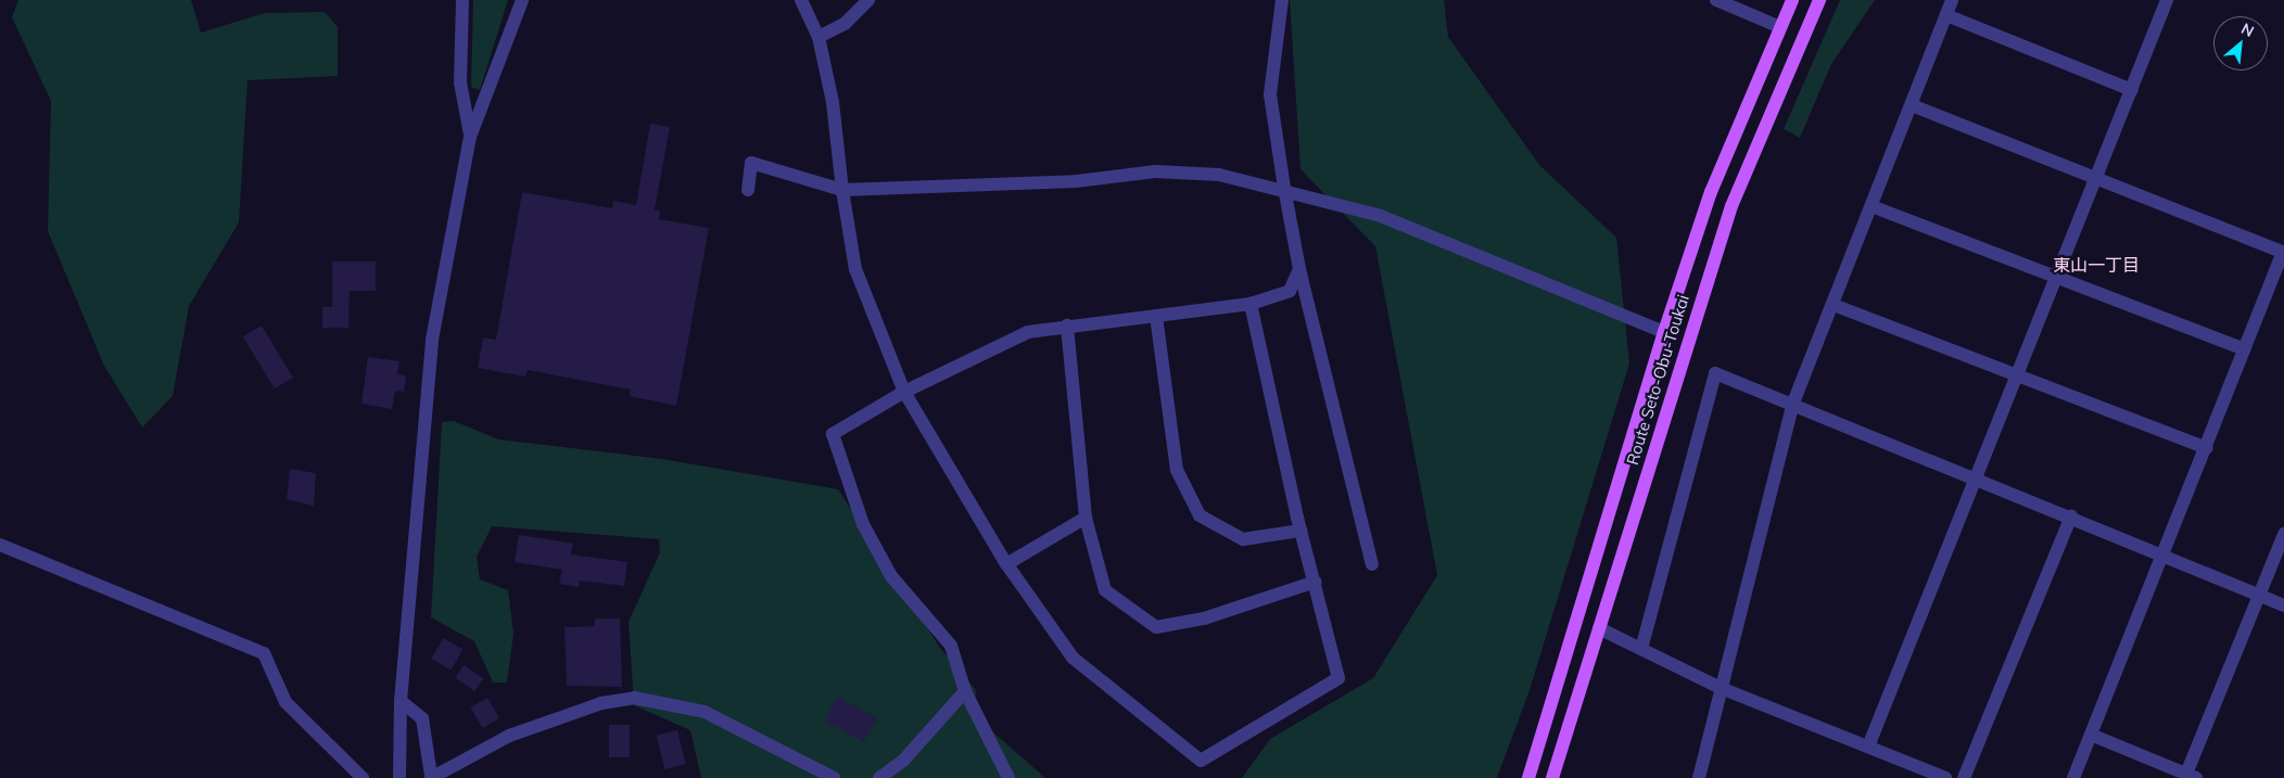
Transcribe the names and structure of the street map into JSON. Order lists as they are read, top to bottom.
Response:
{
  "streets": {
    "main road": ["Route Seto-Obu-Toukai"]
  },
  "districts": ["東山一丁目"],
  "north": "top right"
}
